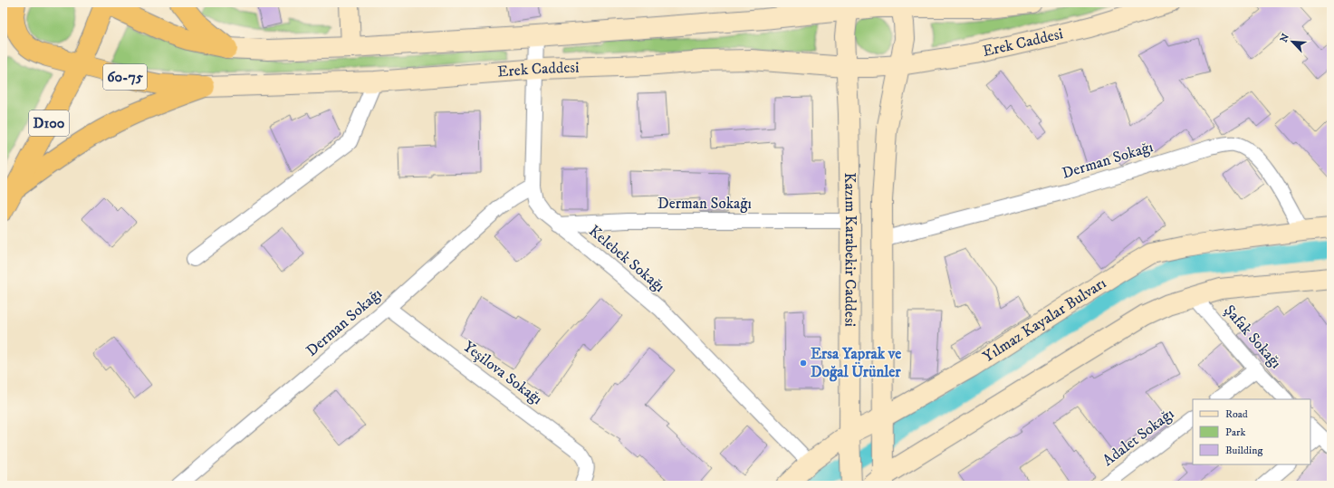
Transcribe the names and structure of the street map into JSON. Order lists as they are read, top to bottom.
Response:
{
  "streets": {
    "highway": ["60-75", "D100"],
    "street": [
      "Erek Caddesi",
      "Derman Sokağı",
      "Kazım Karabekir Caddesi",
      "Kelebek Sokağı",
      "Yılmaz Kayalar Bulvarı",
      "Şafak Sokağı",
      "Yeşilova Sokağı",
      "Adalet Sokağı"
    ]
  },
  "crossings": [
    ["Erek Caddesi", "60-75"],
    ["Erek Caddesi", "Kazım Karabekir Caddesi"],
    ["Erek Caddesi", "Kelebek Sokağı"],
    ["60-75", "D100"],
    ["Derman Sokağı", "Kazım Karabekir Caddesi"],
    ["Derman Sokağı", "Kelebek Sokağı"],
    ["Derman Sokağı", "Yılmaz Kayalar Bulvarı"],
    ["Derman Sokağı", "Yeşilova Sokağı"],
    ["Kazım Karabekir Caddesi", "Yılmaz Kayalar Bulvarı"],
    ["Kelebek Sokağı", "Yılmaz Kayalar Bulvarı"]
  ],
  "places": ["Ersa Yaprak ve Doğal Ürünler"],
  "legend": ["Road", "Park", "Building"],
  "north": "top left"
}
